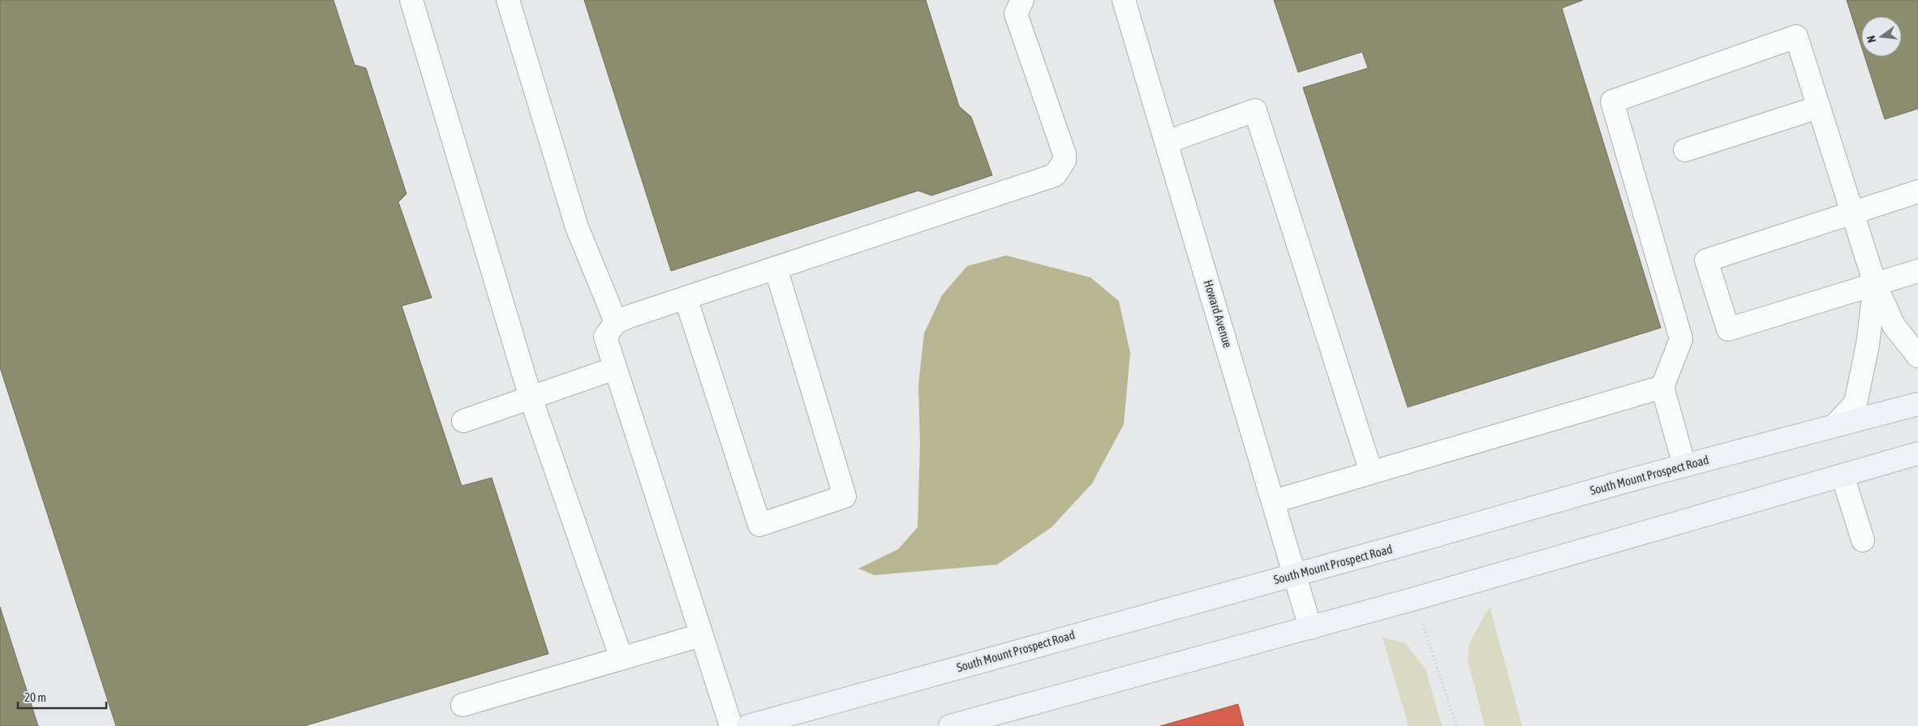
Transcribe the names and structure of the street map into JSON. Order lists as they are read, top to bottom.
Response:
{
  "streets": {
    "main road": ["South Mount Prospect Road"],
    "street": ["Howard Avenue"]
  },
  "crossings": [
    ["Howard Avenue", "South Mount Prospect Road"]
  ],
  "scale_bar": "20 m",
  "north": "left"
}
